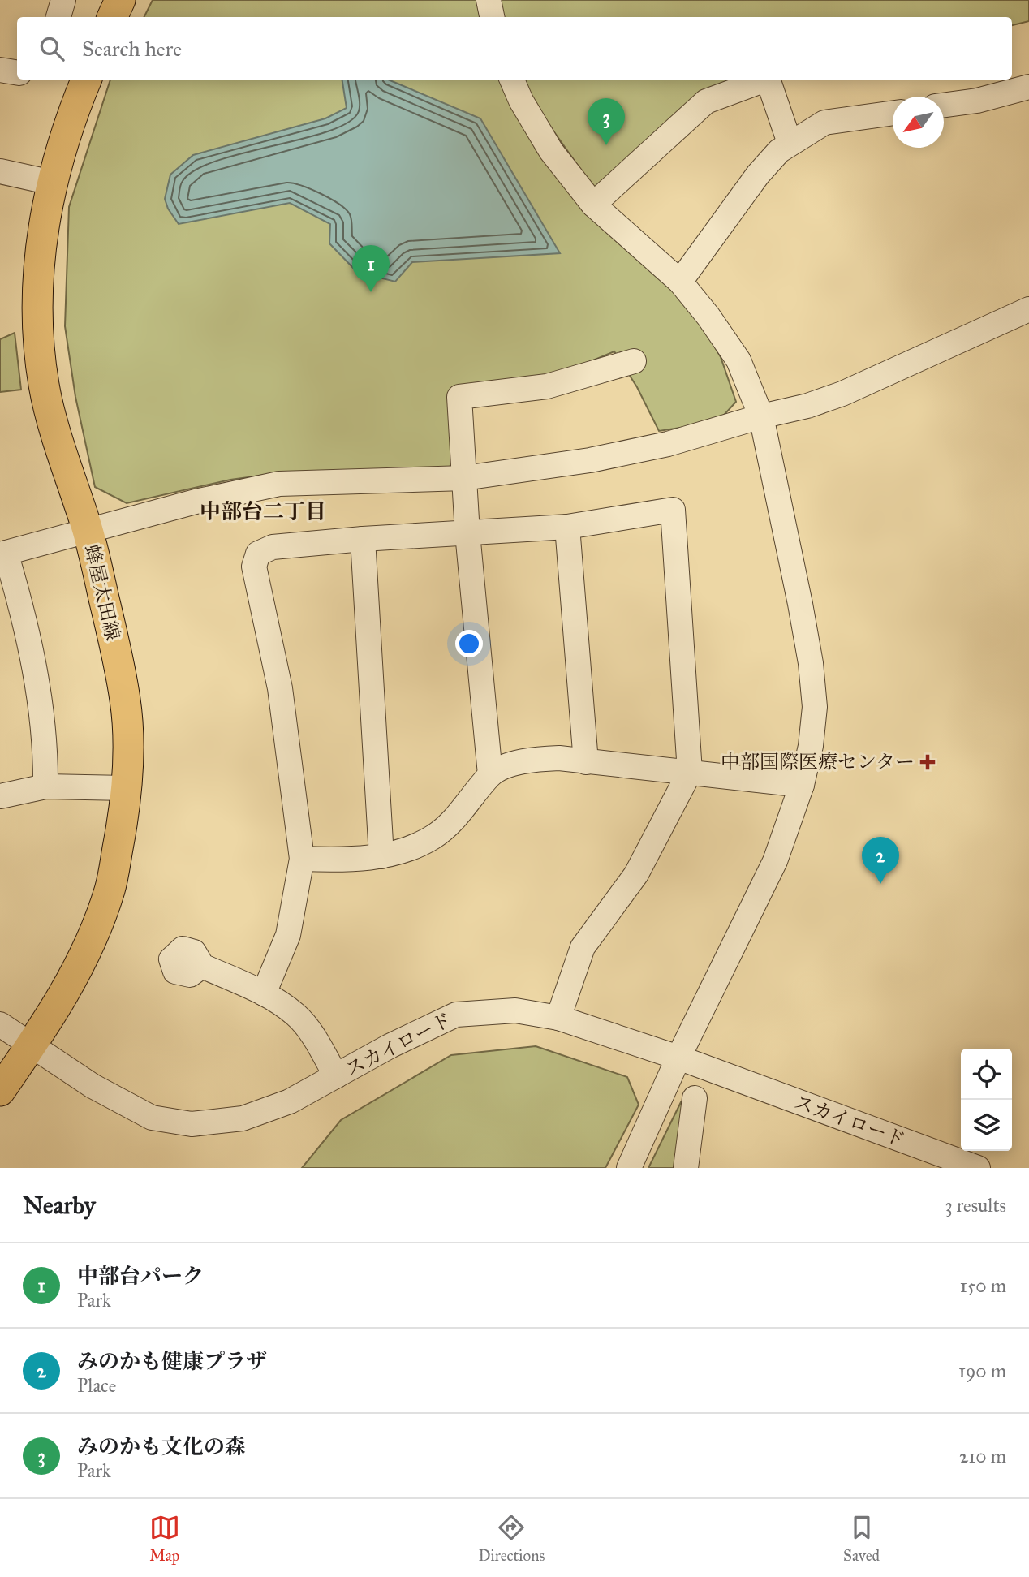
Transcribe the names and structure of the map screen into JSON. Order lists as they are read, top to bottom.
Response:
{
  "streets": {
    "main road": ["蜂屋太田線"],
    "street": ["スカイロード"]
  },
  "crossings": [
    ["蜂屋太田線", "スカイロード"]
  ],
  "districts": ["中部台二丁目"],
  "places": {
    "health": ["中部国際医療センター"]
  },
  "north": "bottom left",
  "page": {
    "search": "Search here",
    "pins": ["3", "1", "2"],
    "heading": ["Nearby", "3 results"],
    "list": [
      {
        "mark": "1",
        "name": "中部台パーク",
        "note": "Park",
        "value": "150 m"
      },
      {
        "mark": "2",
        "name": "みのかも健康プラザ",
        "note": "Place",
        "value": "190 m"
      },
      {
        "mark": "3",
        "name": "みのかも文化の森",
        "note": "Park",
        "value": "210 m"
      }
    ],
    "nav": ["Map", "Directions", "Saved"]
  }
}
